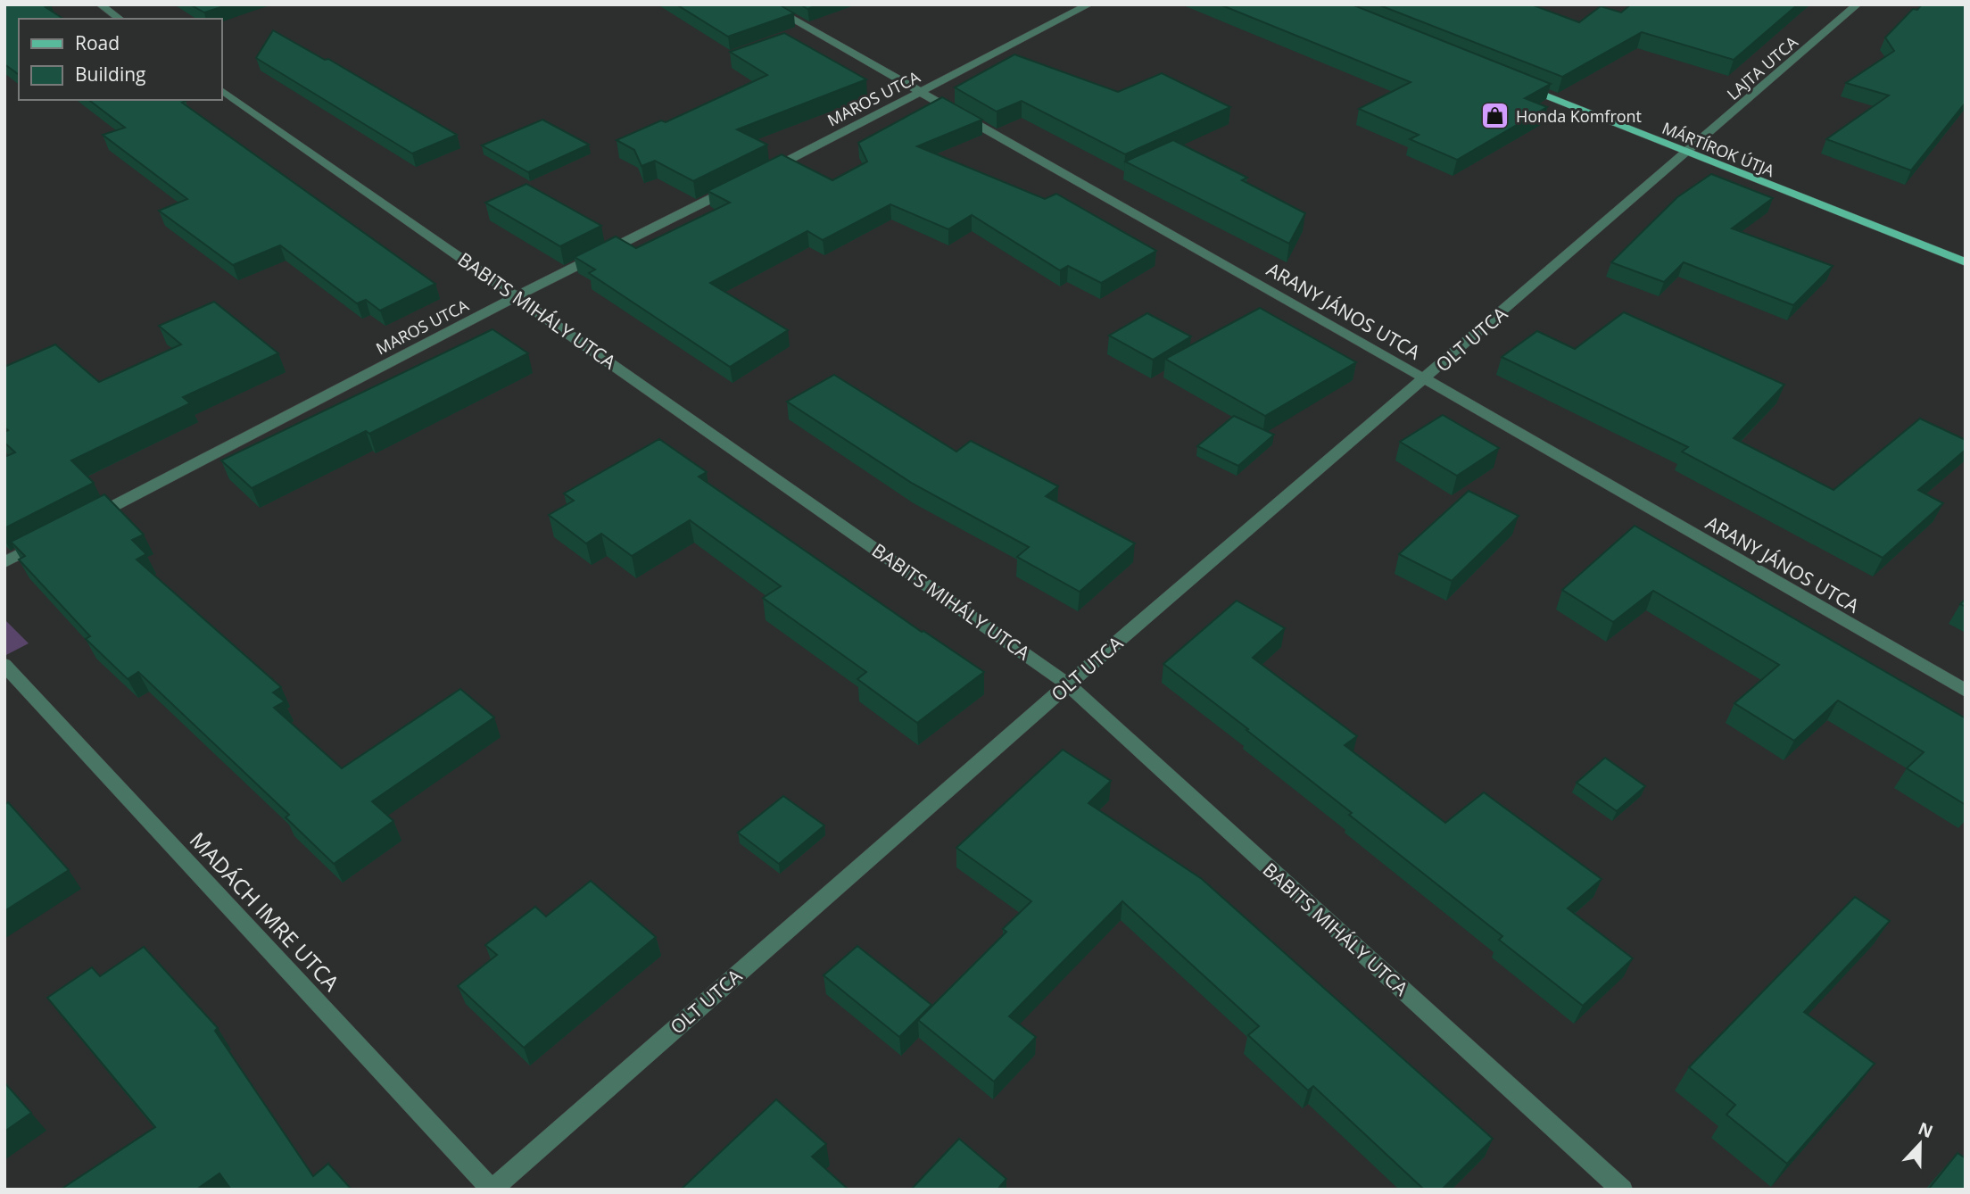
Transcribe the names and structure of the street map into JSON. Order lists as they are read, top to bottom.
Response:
{
  "streets": {
    "main road": ["MÁRTÍROK ÚTJA"],
    "street": [
      "LAJTA UTCA",
      "MAROS UTCA",
      "BABITS MIHÁLY UTCA",
      "ARANY JÁNOS UTCA",
      "OLT UTCA",
      "MADÁCH IMRE UTCA"
    ]
  },
  "crossings": [
    ["LAJTA UTCA", "MÁRTÍROK ÚTJA"],
    ["LAJTA UTCA", "OLT UTCA"],
    ["MAROS UTCA", "BABITS MIHÁLY UTCA"],
    ["MAROS UTCA", "ARANY JÁNOS UTCA"],
    ["MÁRTÍROK ÚTJA", "OLT UTCA"],
    ["BABITS MIHÁLY UTCA", "OLT UTCA"],
    ["ARANY JÁNOS UTCA", "OLT UTCA"],
    ["OLT UTCA", "MADÁCH IMRE UTCA"]
  ],
  "places": {
    "shop": ["Honda Komfront"]
  },
  "legend": ["Road", "Building"],
  "north": "top"
}
